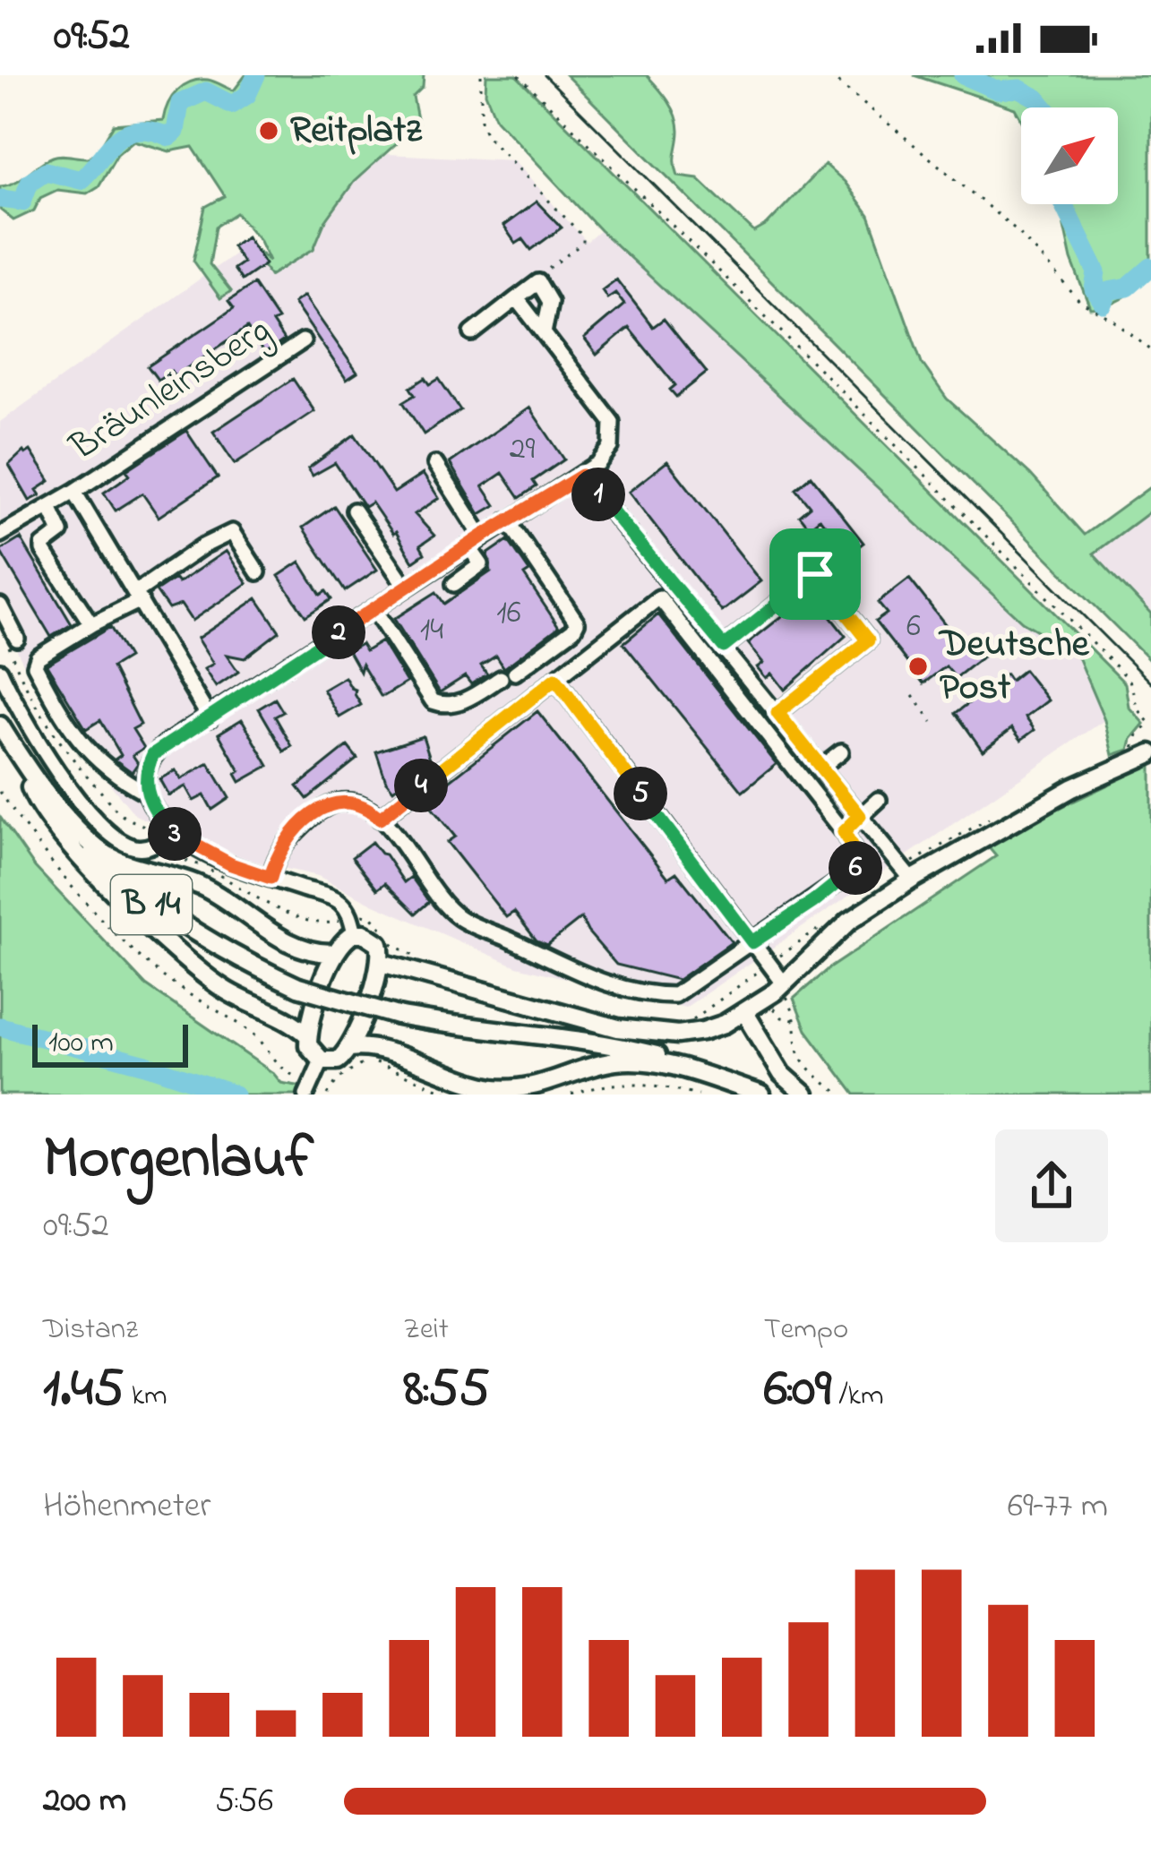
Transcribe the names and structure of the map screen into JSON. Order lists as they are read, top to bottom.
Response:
{
  "streets": {
    "main road": ["B 14"],
    "street": ["Bräunleinsberg"]
  },
  "places": ["Reitplatz", "Deutsche Post"],
  "house_numbers": [
    "29",
    "16",
    "6",
    "14"
  ],
  "scale_bar": "100 m",
  "north": "top right",
  "page": {
    "status": "09:52",
    "pins": [
      "1",
      "2",
      "4",
      "5",
      "3",
      "6"
    ],
    "scale": "100 m",
    "heading": ["Morgenlauf", "09:52"],
    "stats": [
      ["Distanz", "1.45 km"],
      ["Zeit", "8:55"],
      ["Tempo", "6:09 /km"]
    ],
    "chart": ["Höhenmeter", "69–77 m"],
    "list": [
      {
        "name": "200 m",
        "note": "5:56"
      }
    ]
  }
}
